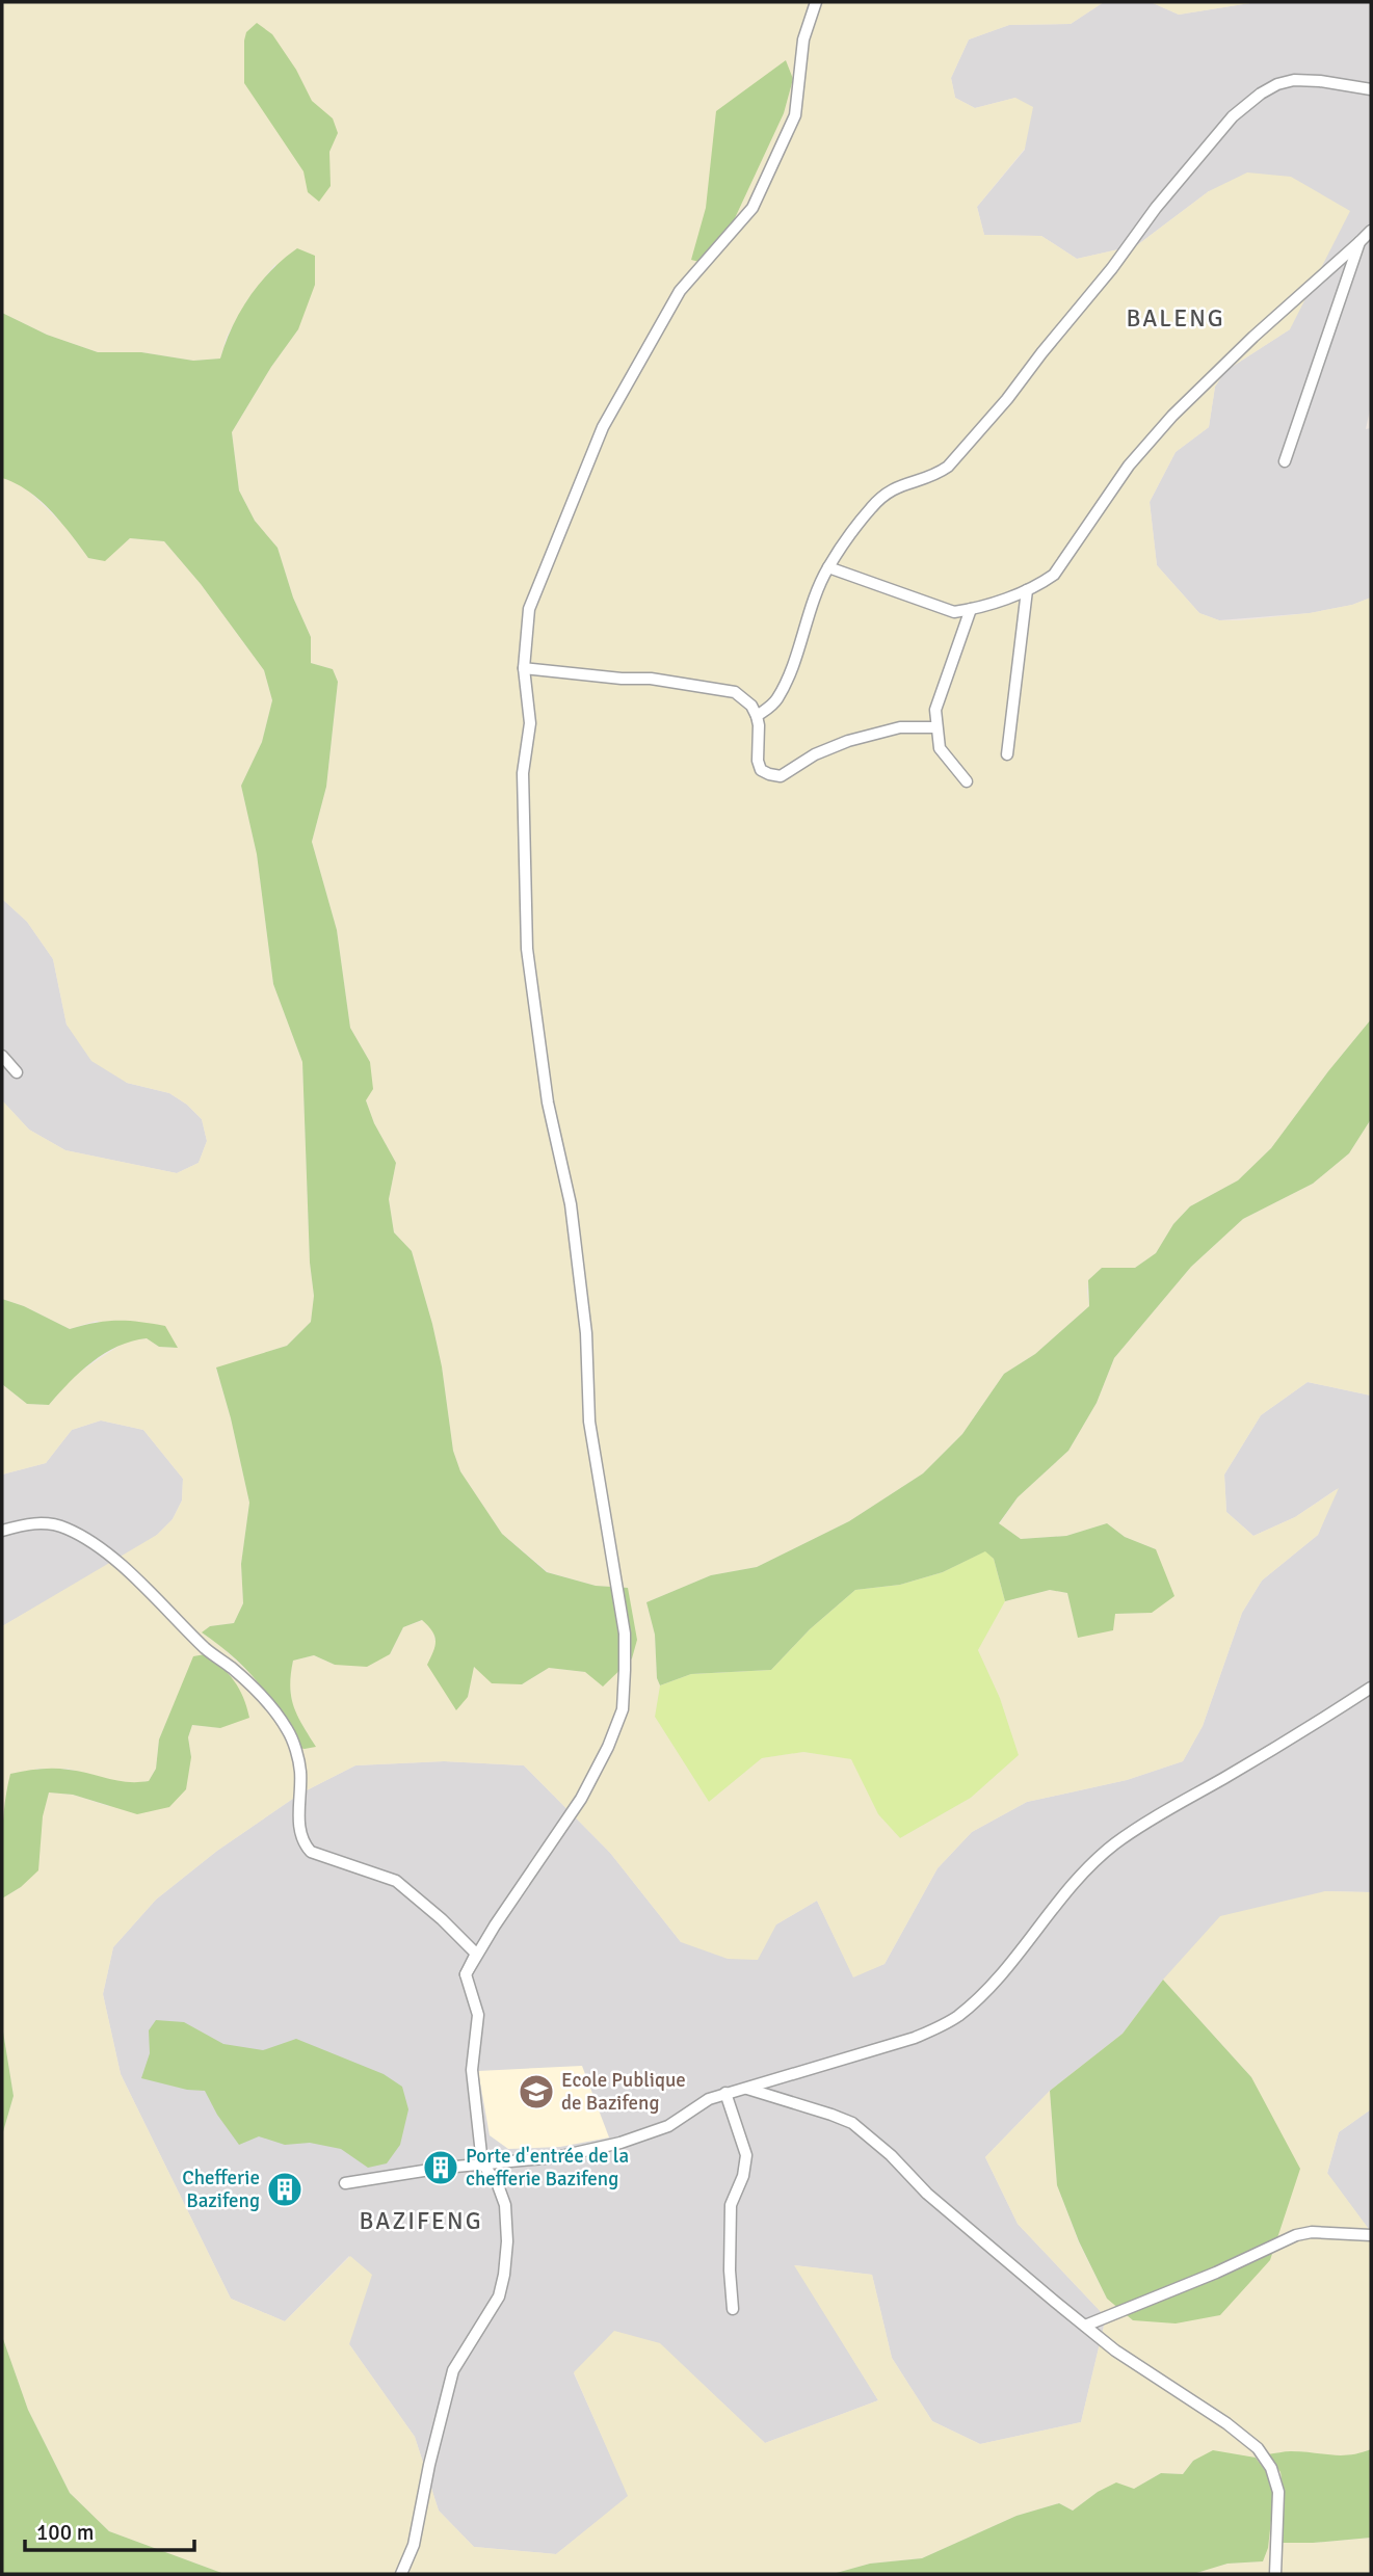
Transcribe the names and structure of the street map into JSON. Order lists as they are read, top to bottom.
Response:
{
  "districts": ["BALENG", "BAZIFENG"],
  "places": {
    "school or university": ["Ecole Publique de Bazifeng"],
    "building": ["Porte d'entrée de la chefferie Bazifeng", "Chefferie Bazifeng"]
  },
  "scale_bar": "100 m"
}
